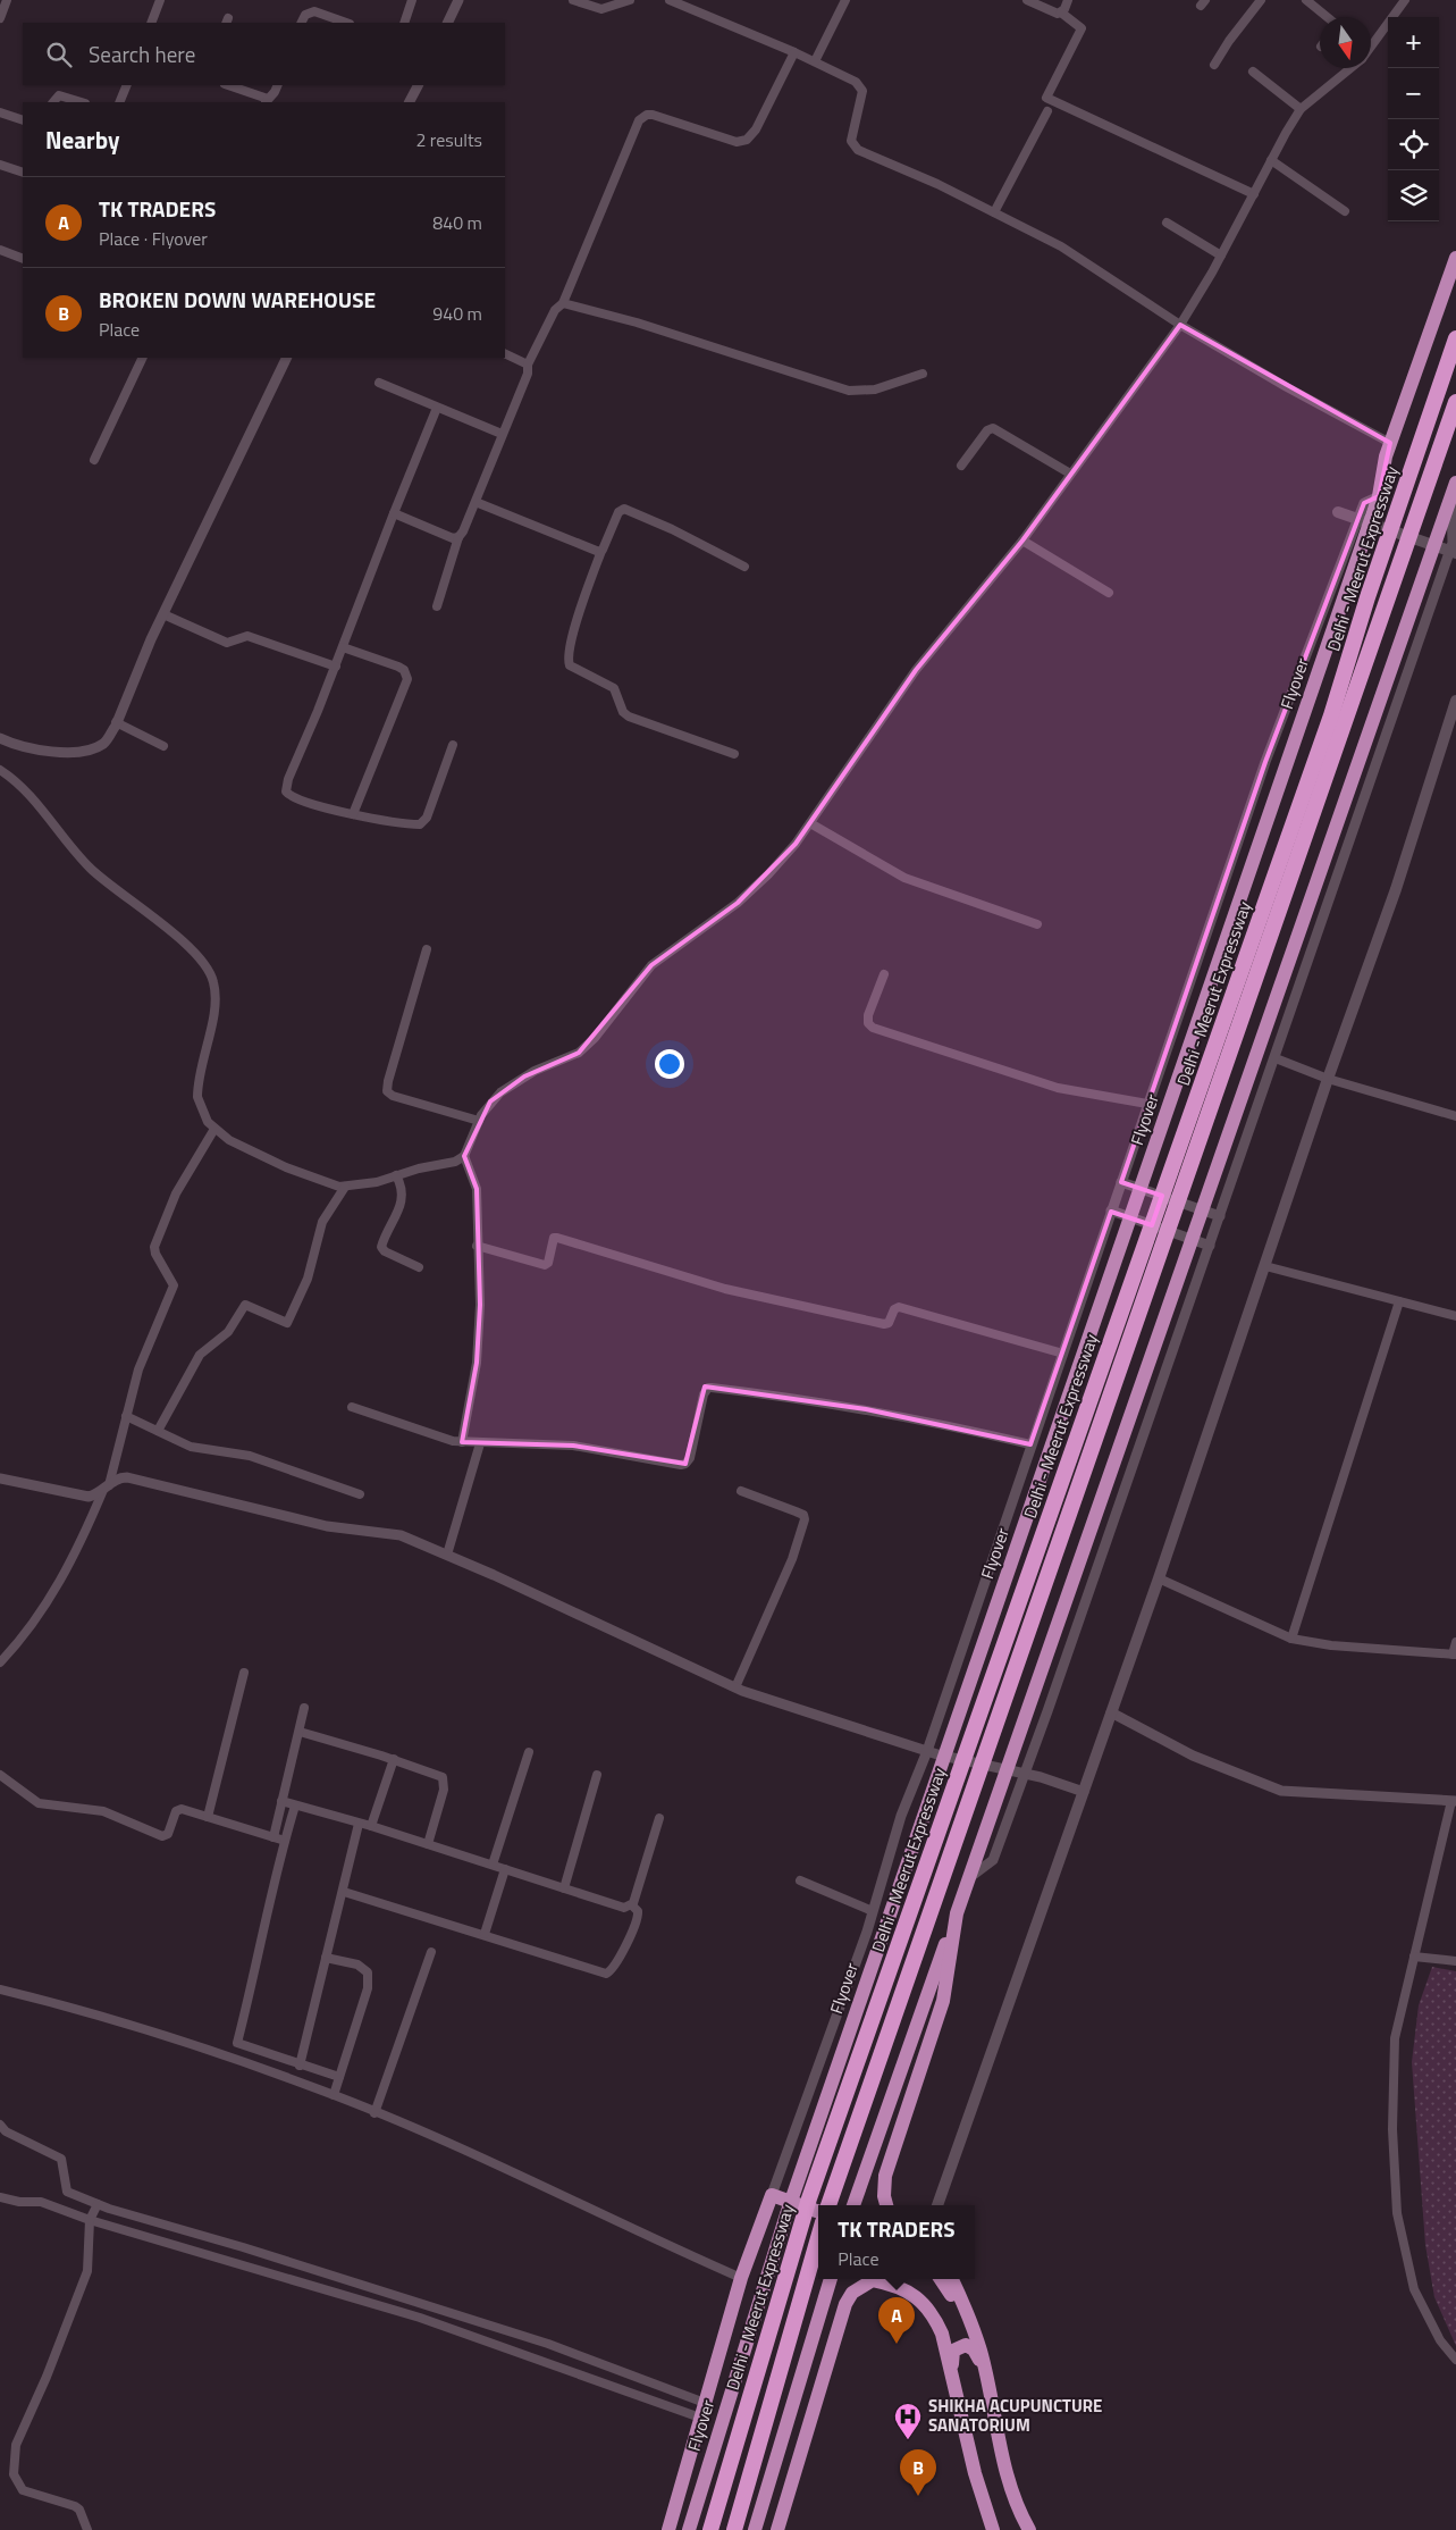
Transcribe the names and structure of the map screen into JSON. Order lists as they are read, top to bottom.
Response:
{
  "streets": {
    "highway": ["Delhi - Meerut Expressway", "Flyover"]
  },
  "places": {
    "hospital": ["SHIKHA ACUPUNCTURE SANATORIUM"]
  },
  "north": "bottom",
  "page": {
    "map_buttons": ["+", "−"],
    "search": "Search here",
    "heading": ["Nearby", "2 results"],
    "list": [
      {
        "mark": "A",
        "name": "TK TRADERS",
        "note": "Place · Flyover",
        "value": "840 m"
      },
      {
        "mark": "B",
        "name": "BROKEN DOWN WAREHOUSE",
        "note": "Place",
        "value": "940 m"
      }
    ],
    "popup": ["TK TRADERS", "Place"],
    "pins": ["A", "B"]
  }
}
